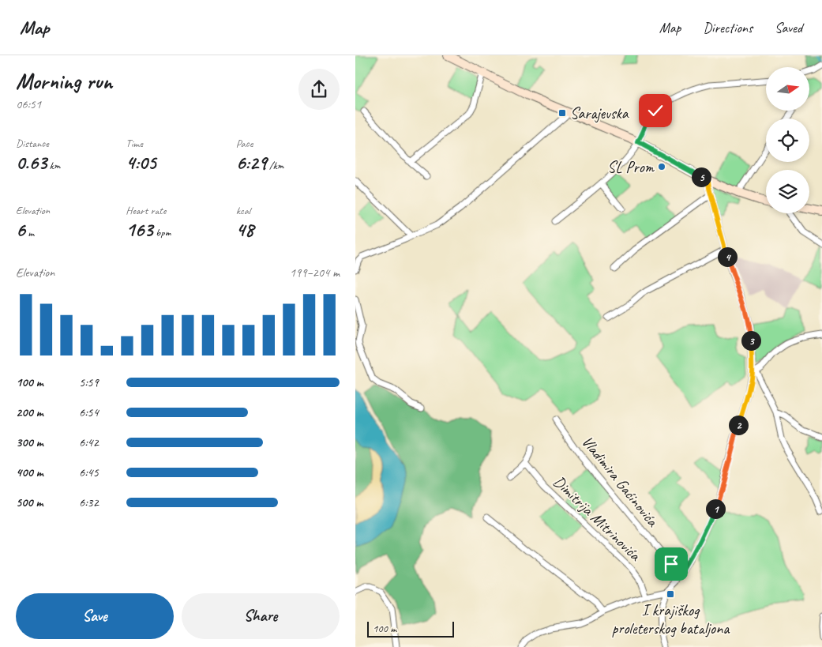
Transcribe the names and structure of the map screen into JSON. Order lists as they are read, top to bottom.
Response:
{
  "streets": {
    "street": ["Vladimira Gaćinovića", "Dimitrija Mitrinovića"]
  },
  "places": {
    "transit": ["Sarajevska", "I krajiškog proleterskog bataljona"],
    "other": ["SL Prom"]
  },
  "scale_bar": "100 m",
  "north": "right",
  "page": {
    "header": "Map",
    "nav": ["Map", "Directions", "Saved"],
    "heading": ["Morning run", "06:51"],
    "stats": [
      ["Distance", "0.63 km"],
      ["Time", "4:05"],
      ["Pace", "6:29 /km"],
      ["Elevation", "6 m"],
      ["Heart rate", "163 bpm"],
      ["kcal", "48"]
    ],
    "pins": [
      "5",
      "4",
      "3",
      "2",
      "1"
    ],
    "chart": ["Elevation", "199–204 m"],
    "list": [
      {
        "name": "100 m",
        "note": "5:59"
      },
      {
        "name": "200 m",
        "note": "6:54"
      },
      {
        "name": "300 m",
        "note": "6:42"
      },
      {
        "name": "400 m",
        "note": "6:45"
      },
      {
        "name": "500 m",
        "note": "6:32"
      }
    ],
    "buttons": ["Save", "Share"],
    "scale": "100 m"
  }
}
